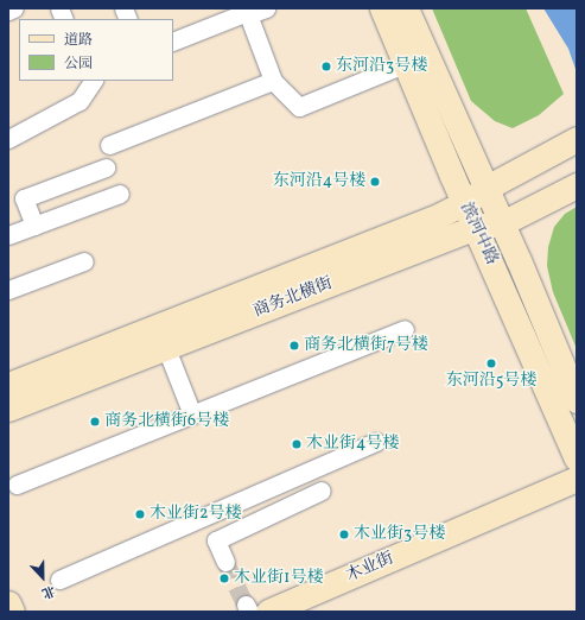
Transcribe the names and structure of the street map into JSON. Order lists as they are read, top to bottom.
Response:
{
  "streets": {
    "main road": ["滨河中路", "商务北横街", "木业街"]
  },
  "crossings": [
    ["滨河中路", "商务北横街"]
  ],
  "places": [
    "东河沿3号楼",
    "东河沿4号楼",
    "商务北横街7号楼",
    "东河沿5号楼",
    "商务北横街6号楼",
    "木业街4号楼",
    "木业街2号楼",
    "木业街3号楼",
    "木业街1号楼"
  ],
  "legend": ["道路", "公园"],
  "north": "bottom"
}
